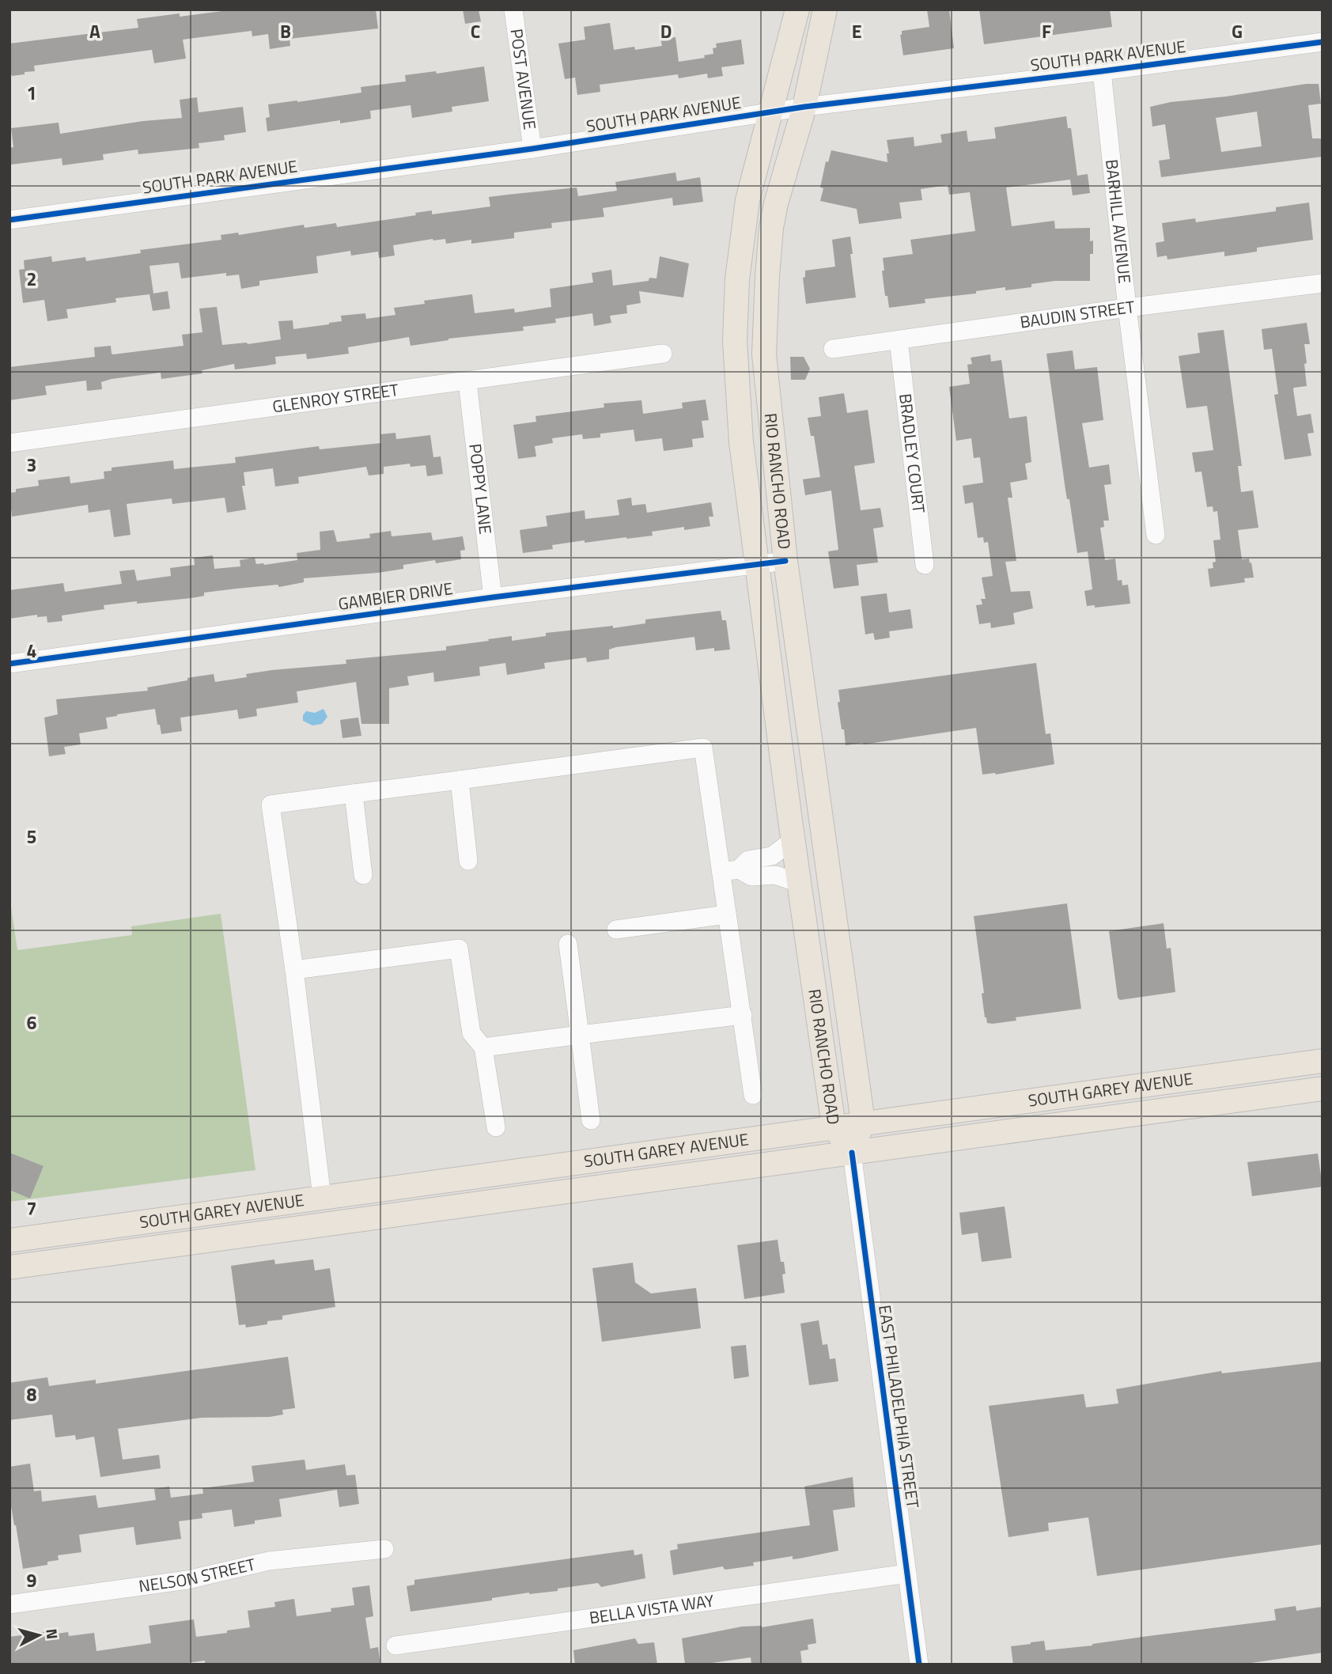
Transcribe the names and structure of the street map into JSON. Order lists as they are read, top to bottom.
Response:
{
  "streets": {
    "main road": ["RIO RANCHO ROAD", "SOUTH GAREY AVENUE"],
    "street": [
      "SOUTH PARK AVENUE",
      "POST AVENUE",
      "BARHILL AVENUE",
      "BAUDIN STREET",
      "GLENROY STREET",
      "BRADLEY COURT",
      "POPPY LANE",
      "GAMBIER DRIVE",
      "EAST PHILADELPHIA STREET",
      "NELSON STREET",
      "BELLA VISTA WAY"
    ]
  },
  "crossings": [
    ["SOUTH PARK AVENUE", "POST AVENUE"],
    ["SOUTH PARK AVENUE", "BARHILL AVENUE"],
    ["SOUTH PARK AVENUE", "RIO RANCHO ROAD"],
    ["BARHILL AVENUE", "BAUDIN STREET"],
    ["BAUDIN STREET", "BRADLEY COURT"],
    ["GLENROY STREET", "POPPY LANE"],
    ["RIO RANCHO ROAD", "GAMBIER DRIVE"],
    ["RIO RANCHO ROAD", "SOUTH GAREY AVENUE"],
    ["RIO RANCHO ROAD", "EAST PHILADELPHIA STREET"],
    ["POPPY LANE", "GAMBIER DRIVE"],
    ["SOUTH GAREY AVENUE", "EAST PHILADELPHIA STREET"],
    ["EAST PHILADELPHIA STREET", "BELLA VISTA WAY"]
  ],
  "north": "right",
  "grid": {
    "columns": [
      "A",
      "B",
      "C",
      "D",
      "E",
      "F",
      "G"
    ],
    "rows": [
      "1",
      "2",
      "3",
      "4",
      "5",
      "6",
      "7",
      "8",
      "9"
    ]
  }
}
